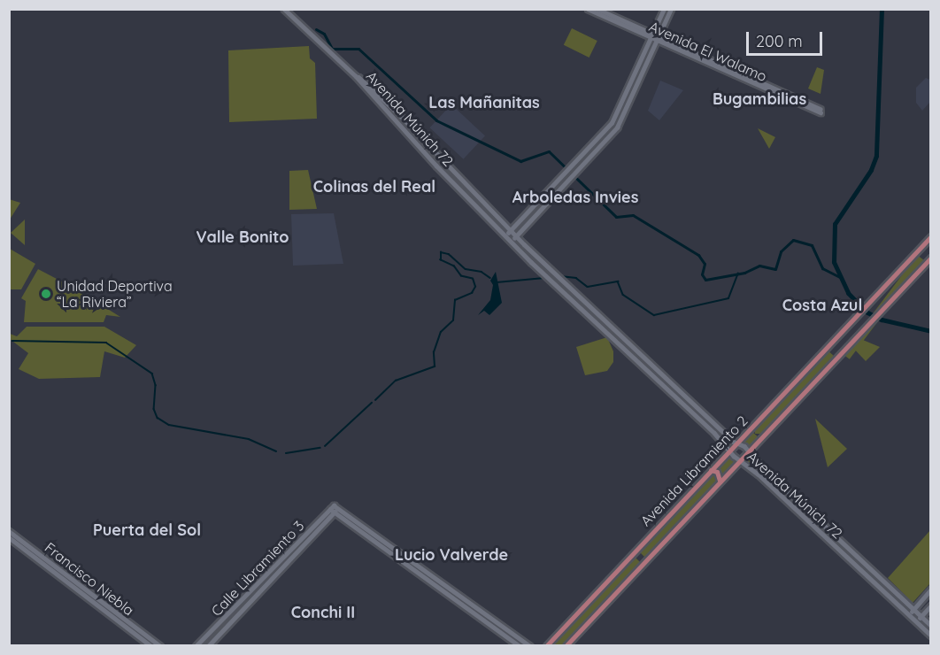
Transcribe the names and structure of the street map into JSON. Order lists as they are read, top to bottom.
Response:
{
  "streets": {
    "main road": [
      "Avenida El Walamo",
      "Avenida Múnich 72",
      "Avenida Libramiento 2",
      "Calle Libramiento 3",
      "Francisco Niebla"
    ]
  },
  "crossings": [
    ["Avenida Múnich 72", "Avenida Libramiento 2"]
  ],
  "districts": [
    "Bugambilias",
    "Las Mañanitas",
    "Colinas del Real",
    "Arboledas Invies",
    "Valle Bonito",
    "Costa Azul",
    "Puerta del Sol",
    "Lucio Valverde",
    "Conchi II"
  ],
  "places": ["Unidad Deportiva “La Riviera”"],
  "scale_bar": "200 m"
}
